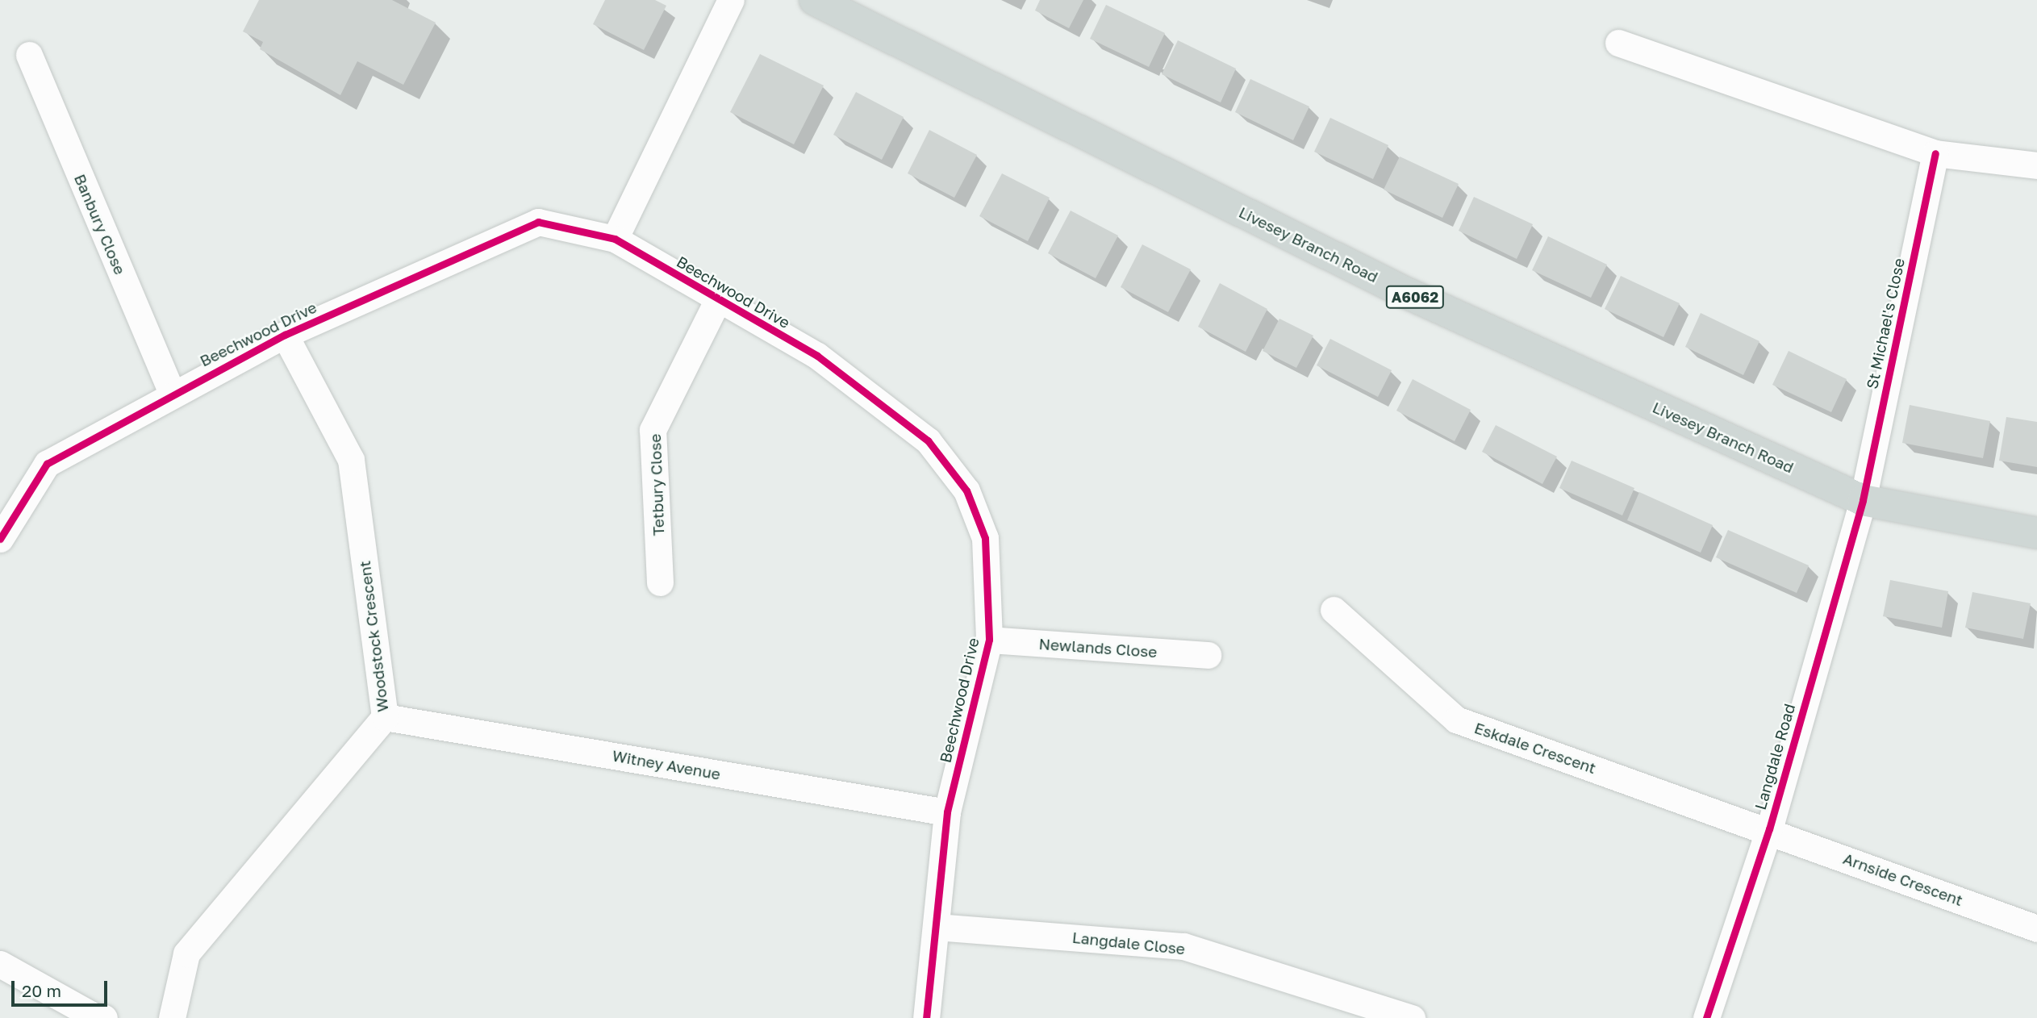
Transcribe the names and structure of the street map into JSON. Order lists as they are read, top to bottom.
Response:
{
  "streets": {
    "main road": ["Livesey Branch Road", "A6062"],
    "street": [
      "Banbury Close",
      "Beechwood Drive",
      "St Michael's Close",
      "Tetbury Close",
      "Woodstock Crescent",
      "Newlands Close",
      "Eskdale Crescent",
      "Langdale Road",
      "Witney Avenue",
      "Arnside Crescent",
      "Langdale Close"
    ]
  },
  "crossings": [
    ["Banbury Close", "Beechwood Drive"],
    ["Livesey Branch Road", "St Michael's Close"],
    ["Livesey Branch Road", "Langdale Road"],
    ["Beechwood Drive", "Tetbury Close"],
    ["Beechwood Drive", "Woodstock Crescent"],
    ["Beechwood Drive", "Newlands Close"],
    ["Beechwood Drive", "Witney Avenue"],
    ["Beechwood Drive", "Langdale Close"],
    ["St Michael's Close", "Langdale Road"],
    ["Woodstock Crescent", "Witney Avenue"],
    ["Eskdale Crescent", "Langdale Road"],
    ["Eskdale Crescent", "Arnside Crescent"],
    ["Langdale Road", "Arnside Crescent"]
  ],
  "scale_bar": "20 m"
}
